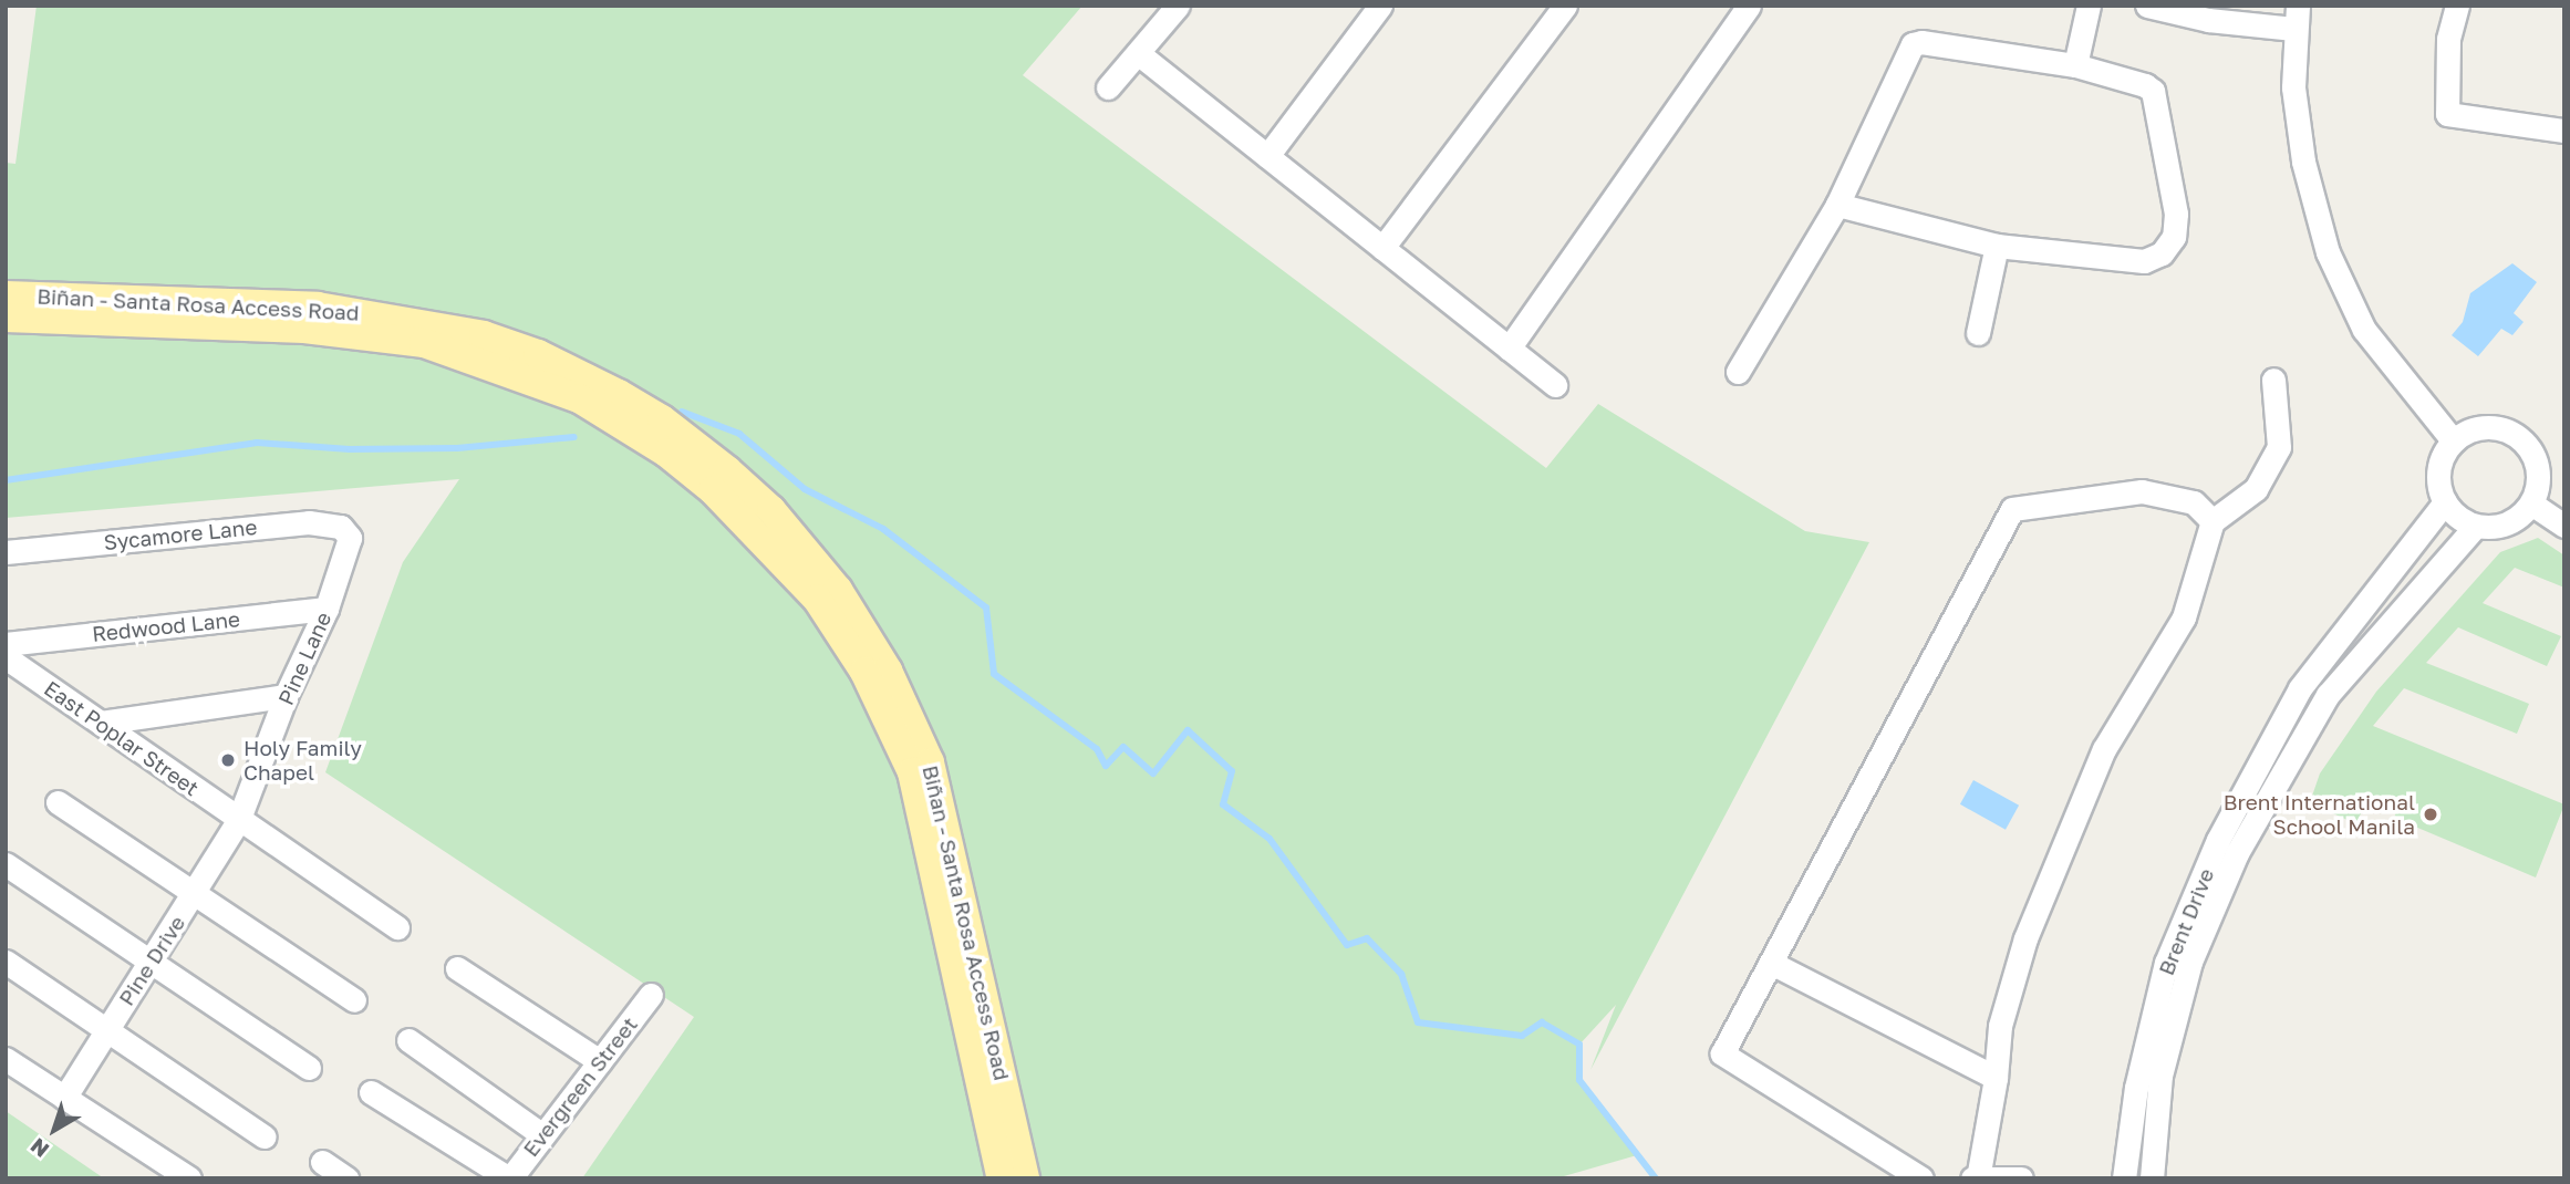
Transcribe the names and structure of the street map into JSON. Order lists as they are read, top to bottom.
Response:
{
  "streets": {
    "main road": ["Biñan - Santa Rosa Access Road"],
    "street": [
      "Sycamore Lane",
      "Redwood Lane",
      "Pine Lane",
      "East Poplar Street",
      "Brent Drive",
      "Pine Drive",
      "Evergreen Street"
    ]
  },
  "crossings": [
    ["Sycamore Lane", "Pine Lane"],
    ["Redwood Lane", "Pine Lane"],
    ["Pine Lane", "East Poplar Street"],
    ["Pine Lane", "Pine Drive"],
    ["East Poplar Street", "Pine Drive"]
  ],
  "places": ["Holy Family Chapel", "Brent International School Manila"],
  "north": "bottom left"
}
